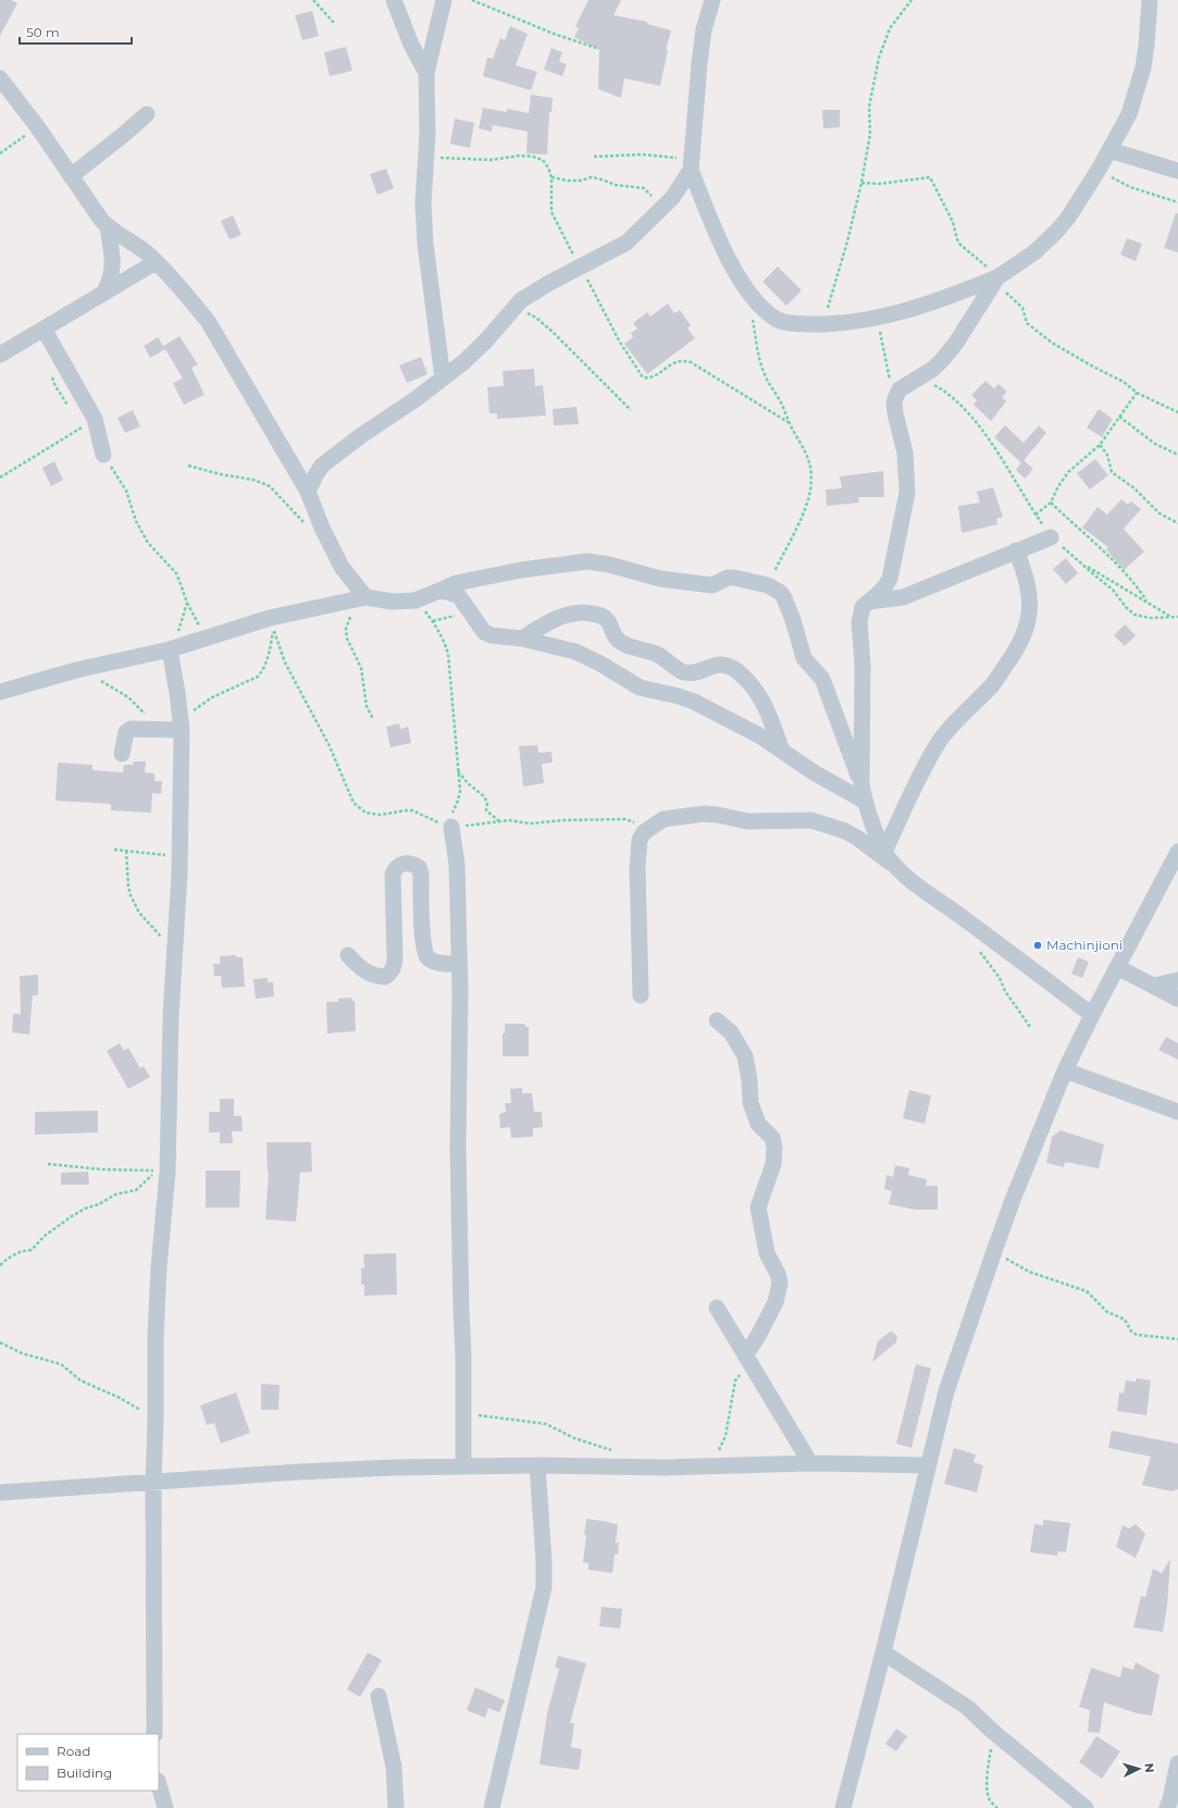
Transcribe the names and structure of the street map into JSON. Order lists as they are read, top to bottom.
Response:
{
  "places": ["Machinjioni"],
  "legend": ["Road", "Building"],
  "scale_bar": "50 m",
  "north": "right"
}
